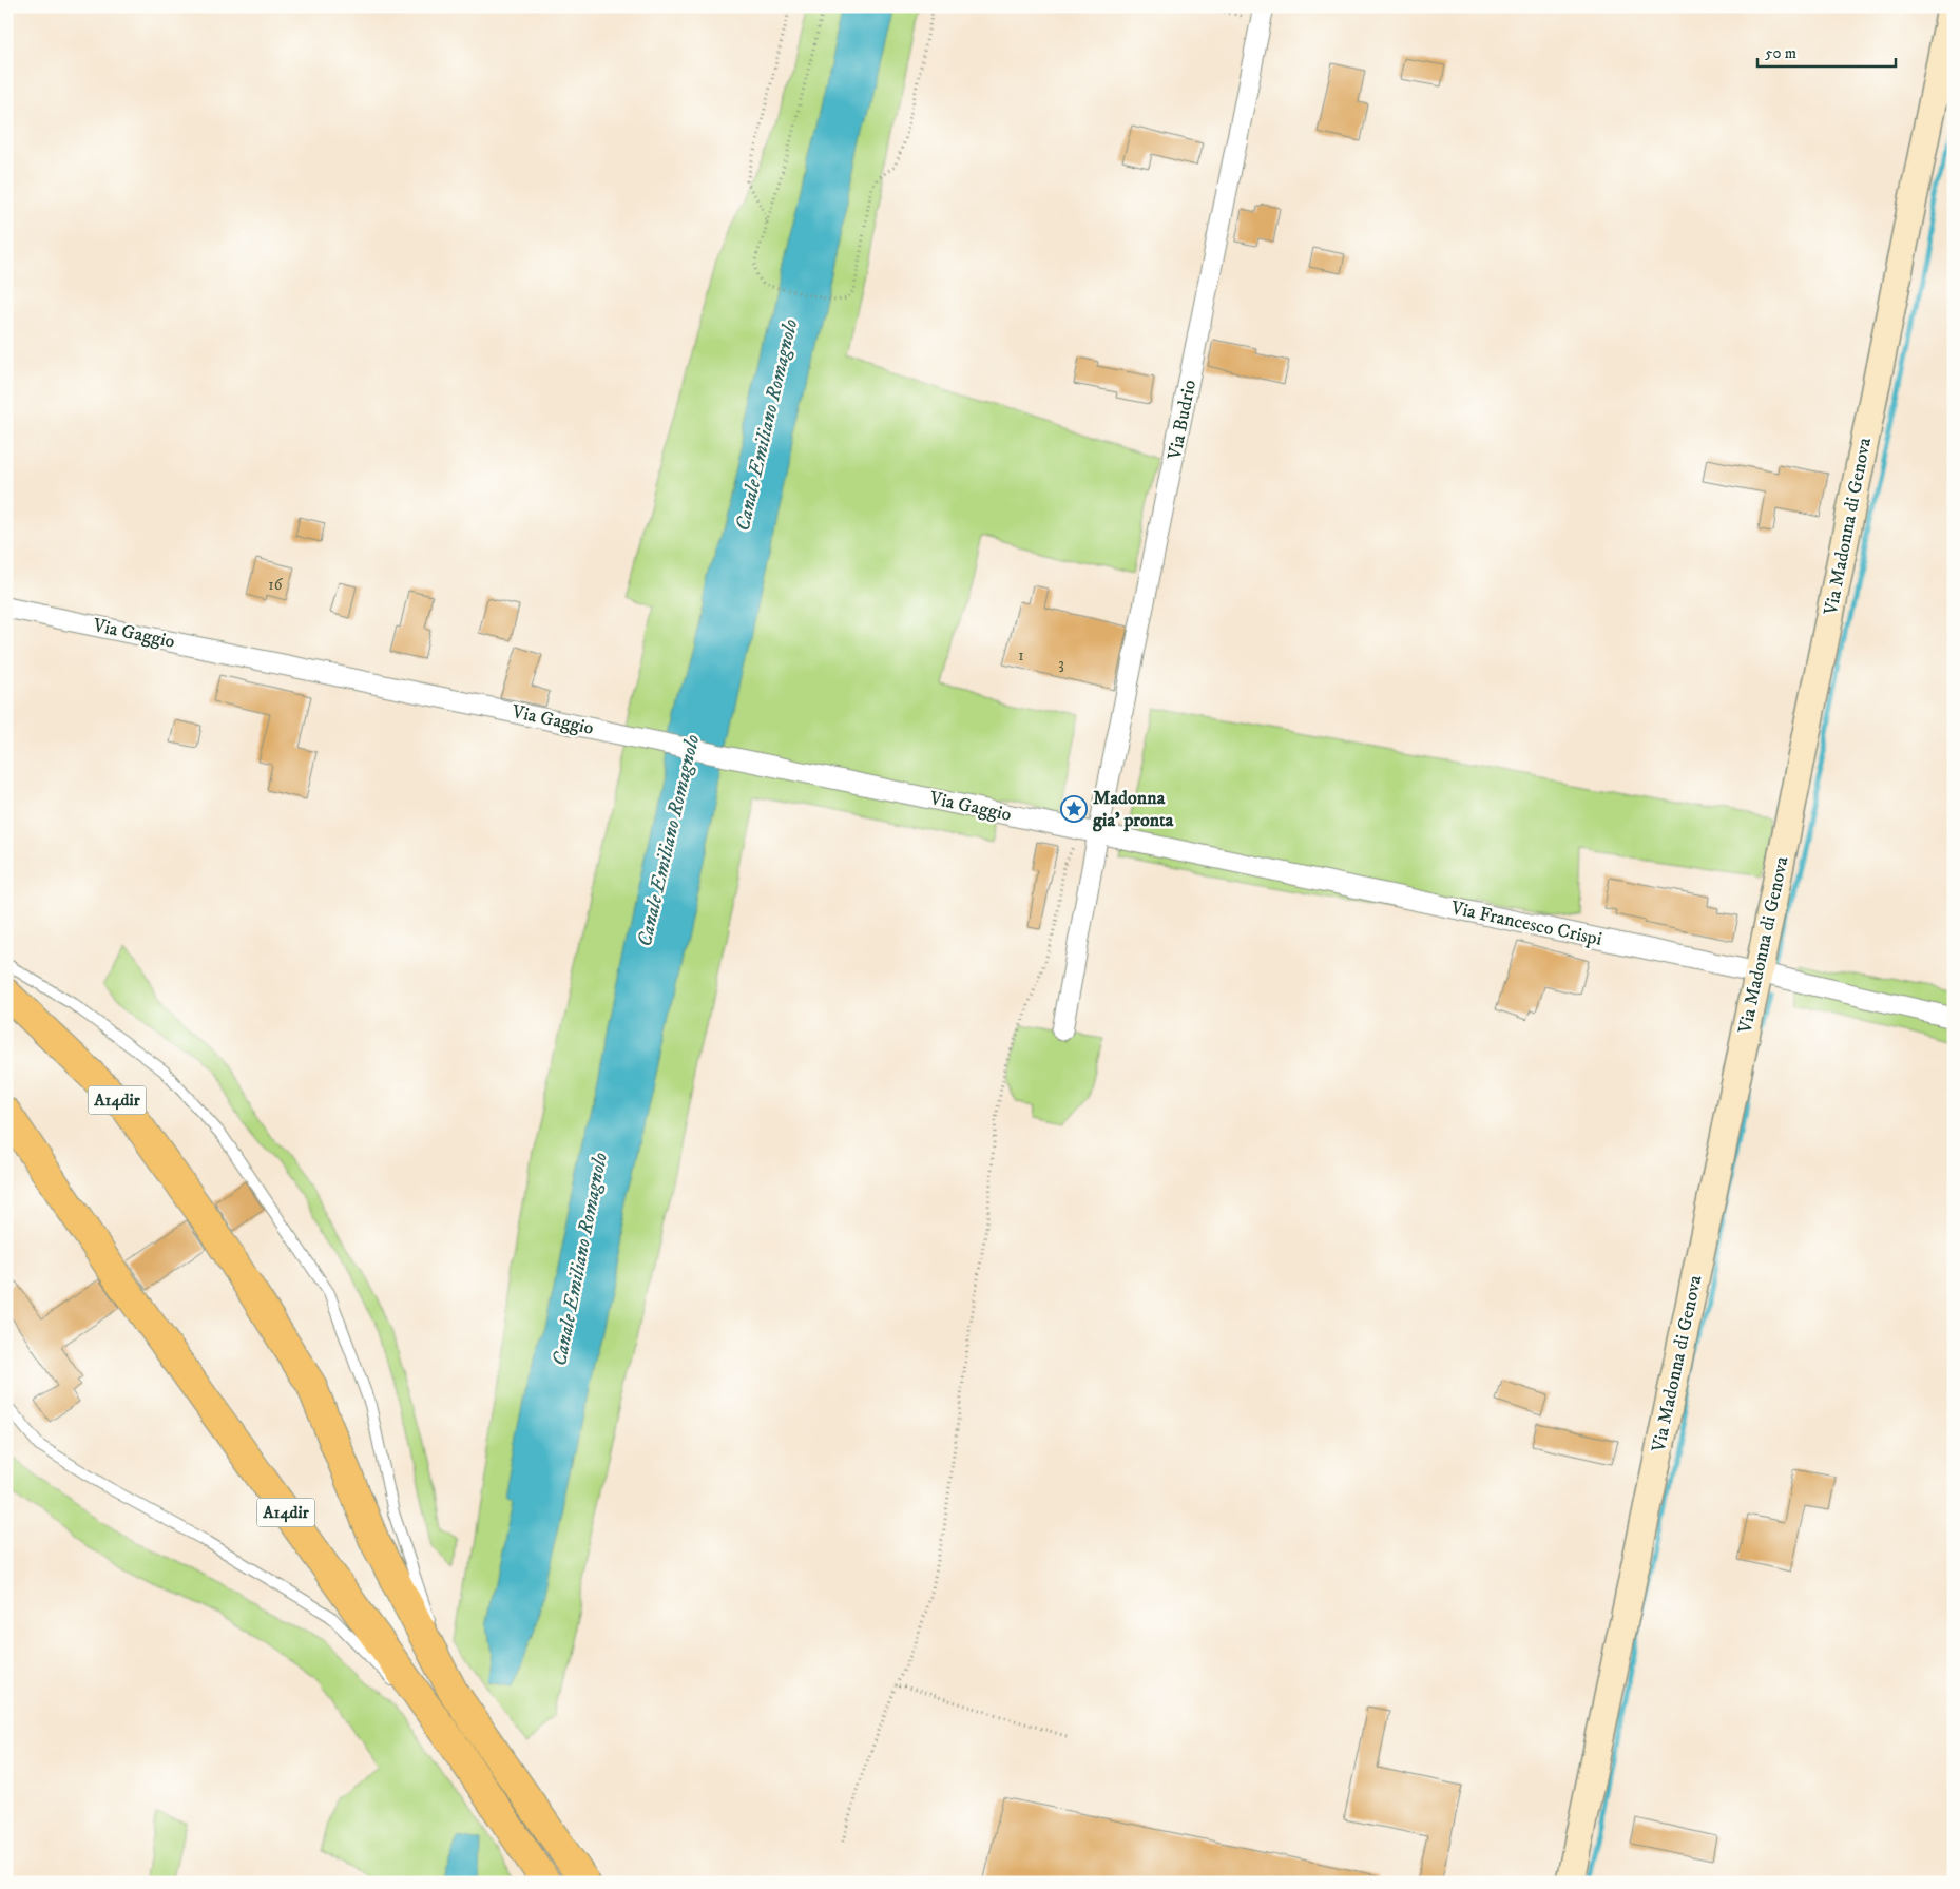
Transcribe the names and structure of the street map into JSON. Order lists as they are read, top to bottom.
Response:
{
  "streets": {
    "highway": ["A14dir"],
    "main road": ["Via Madonna di Genova"],
    "street": ["Via Budrio", "Via Gaggio", "Via Francesco Crispi"]
  },
  "crossings": [
    ["Via Budrio", "Via Gaggio"],
    ["Via Budrio", "Via Francesco Crispi"],
    ["Via Madonna di Genova", "Via Francesco Crispi"],
    ["Via Gaggio", "Via Francesco Crispi"]
  ],
  "water": ["Canale Emiliano Romagnolo"],
  "places": {
    "place": ["Madonna gia' pronta"]
  },
  "house_numbers": ["16", "1", "3"],
  "scale_bar": "50 m"
}
